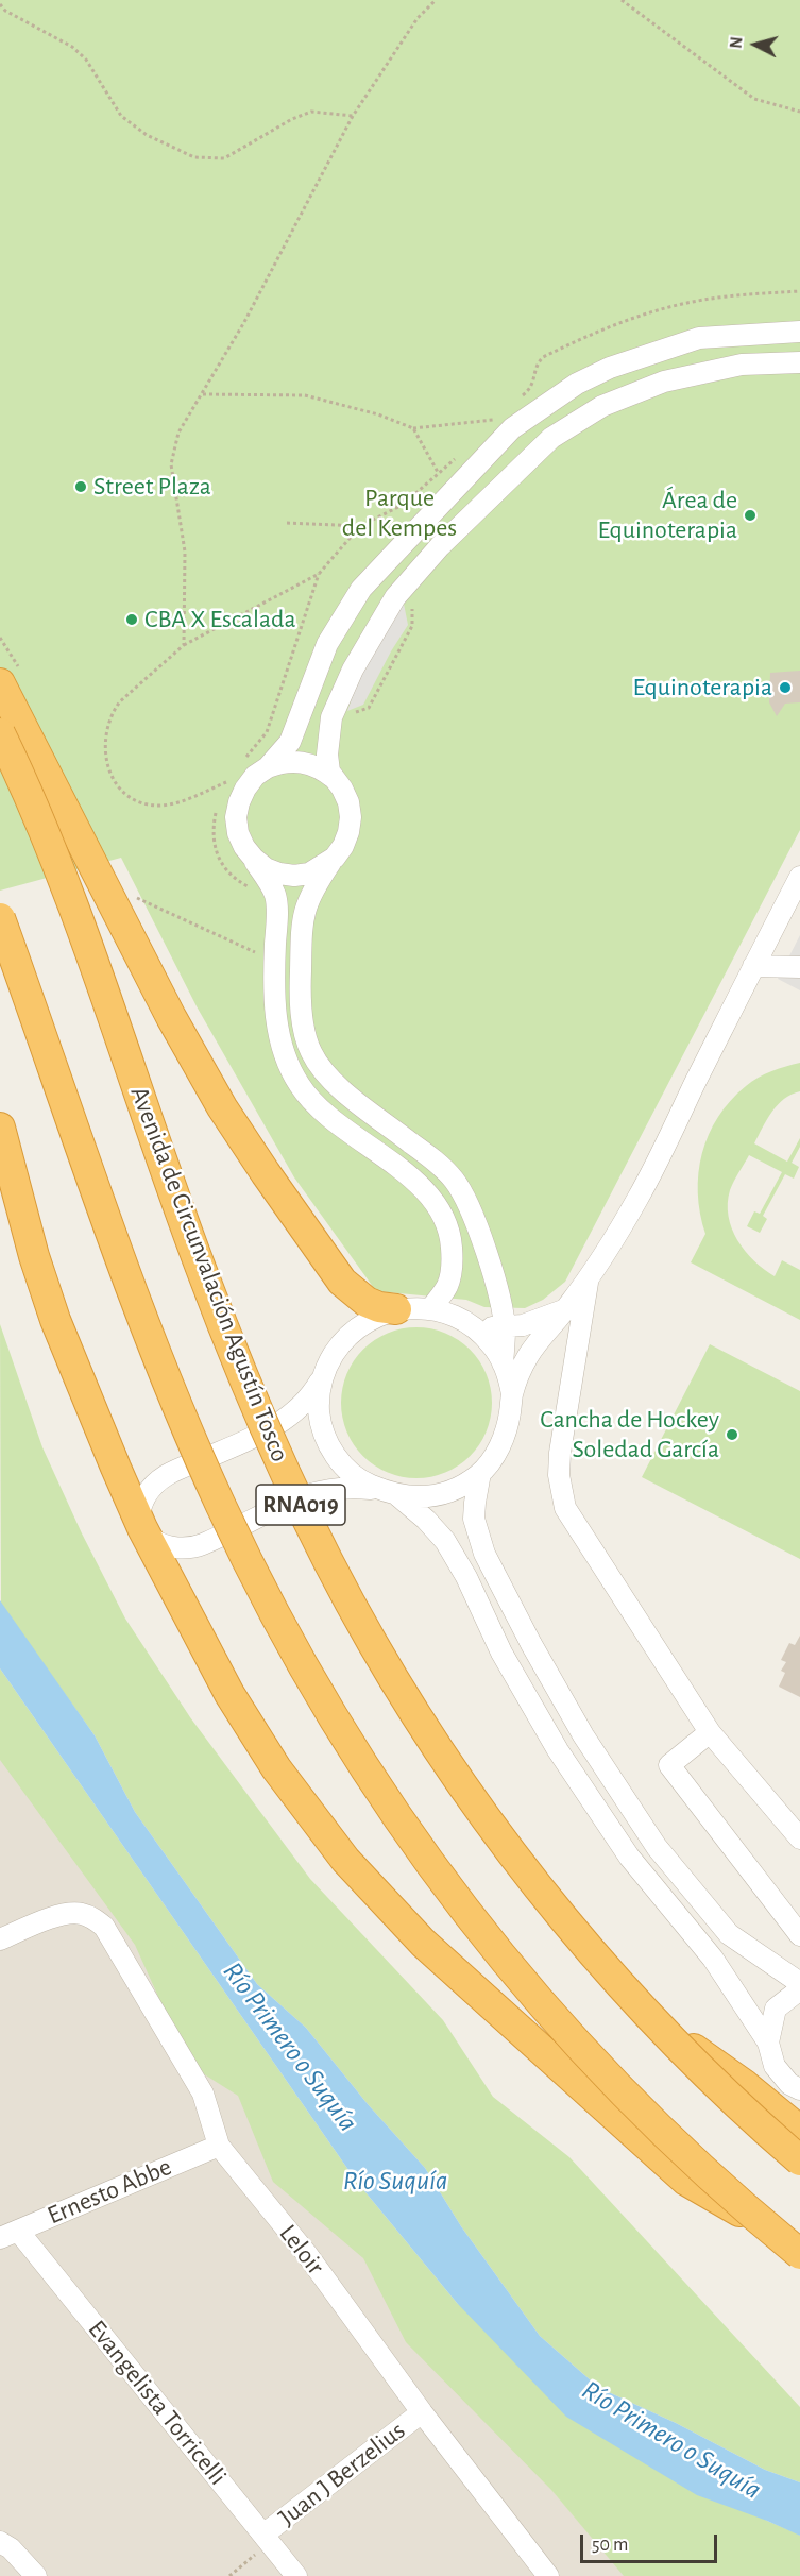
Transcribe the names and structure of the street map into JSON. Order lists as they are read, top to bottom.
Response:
{
  "streets": {
    "highway": ["Avenida de Circunvalación Agustín Tosco", "RNA019"],
    "street": [
      "Ernesto Abbe",
      "Leloir",
      "Evangelista Torricelli",
      "Juan J Berzelius"
    ]
  },
  "crossings": [
    ["Ernesto Abbe", "Leloir"],
    ["Ernesto Abbe", "Evangelista Torricelli"],
    ["Leloir", "Juan J Berzelius"],
    ["Evangelista Torricelli", "Juan J Berzelius"]
  ],
  "water": ["Río Primero o Suquía", "Río Suquía"],
  "parks": ["Parque del Kempes"],
  "places": [
    "Street Plaza",
    "Área de Equinoterapia",
    "CBA X Escalada",
    "Equinoterapia",
    "Cancha de Hockey Soledad García"
  ],
  "scale_bar": "50 m",
  "north": "left"
}
